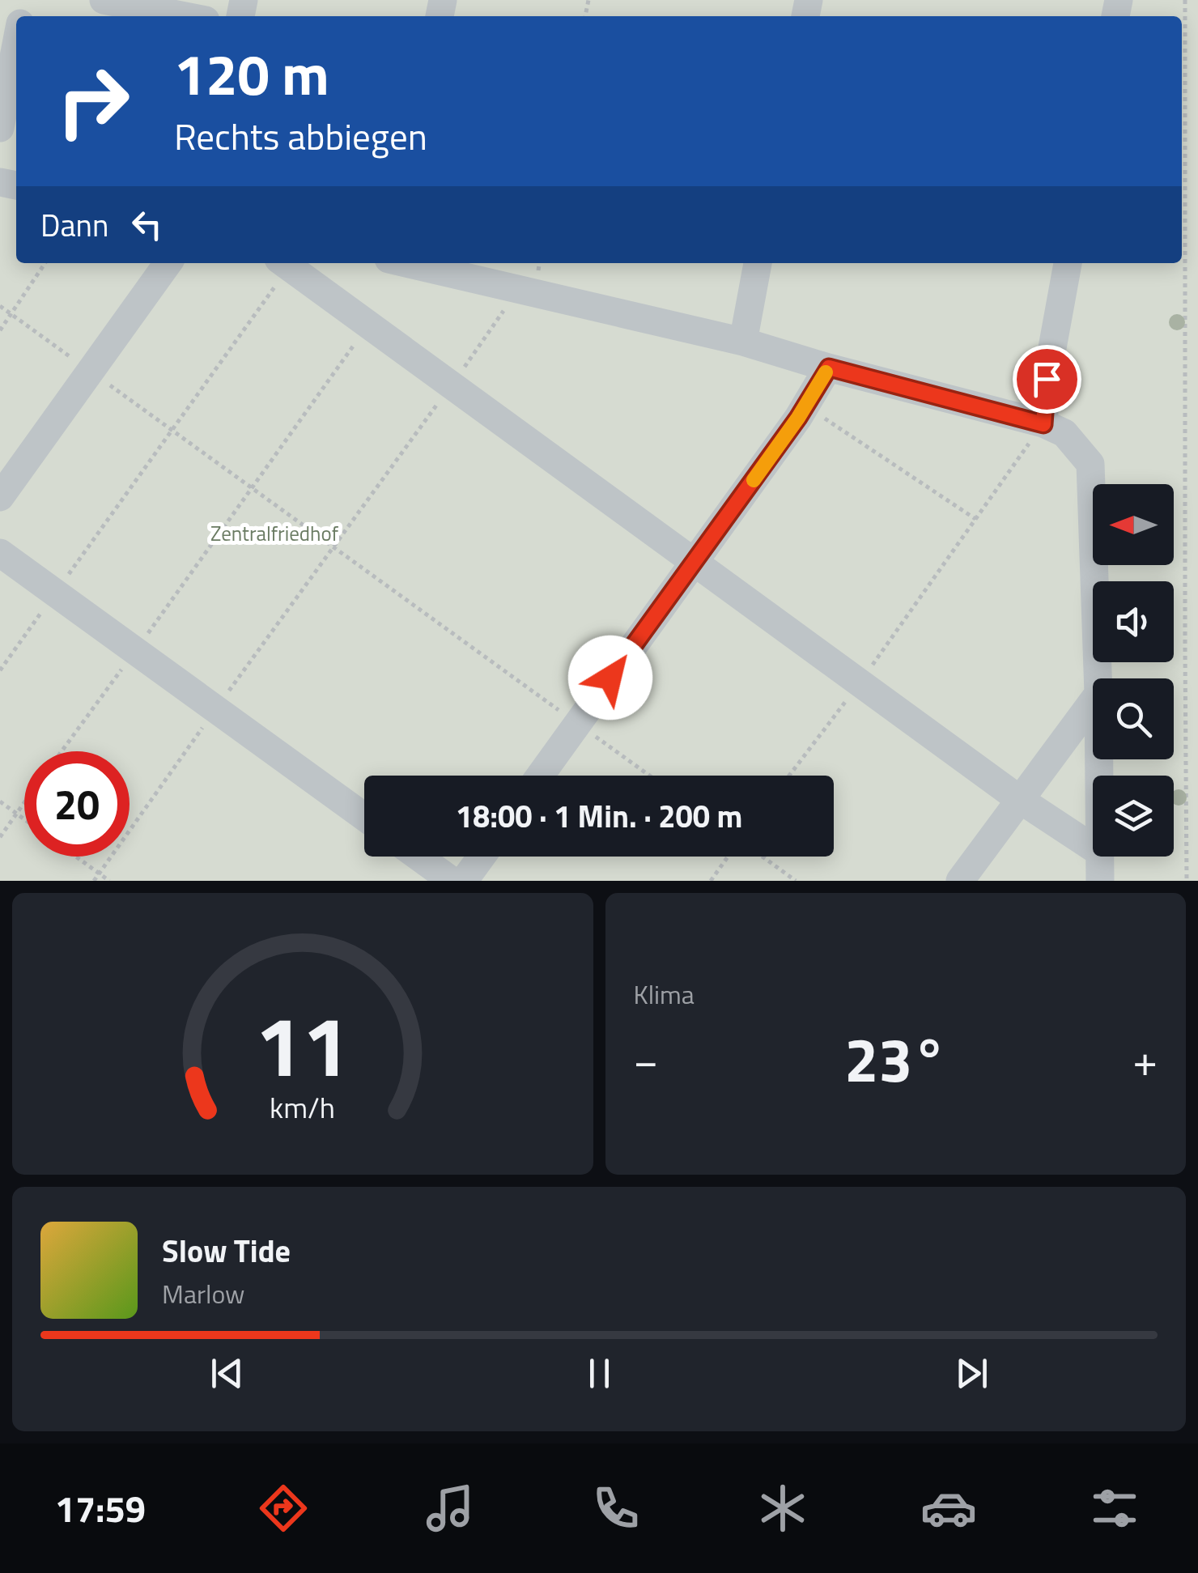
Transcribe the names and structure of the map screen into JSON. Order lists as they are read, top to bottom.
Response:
{
  "parks": ["Zentralfriedhof"],
  "north": "left",
  "page": {
    "turn": ["120 m", "Rechts abbiegen"],
    "then": "Dann",
    "limit": "20",
    "trip": "18:00 · 1 Min. · 200 m",
    "tile": "Klima",
    "heat": ["−", "23°", "+"],
    "song": ["Slow Tide", "Marlow"],
    "tabs": "17:59",
    "gauge": ["11", "km/h"]
  }
}
